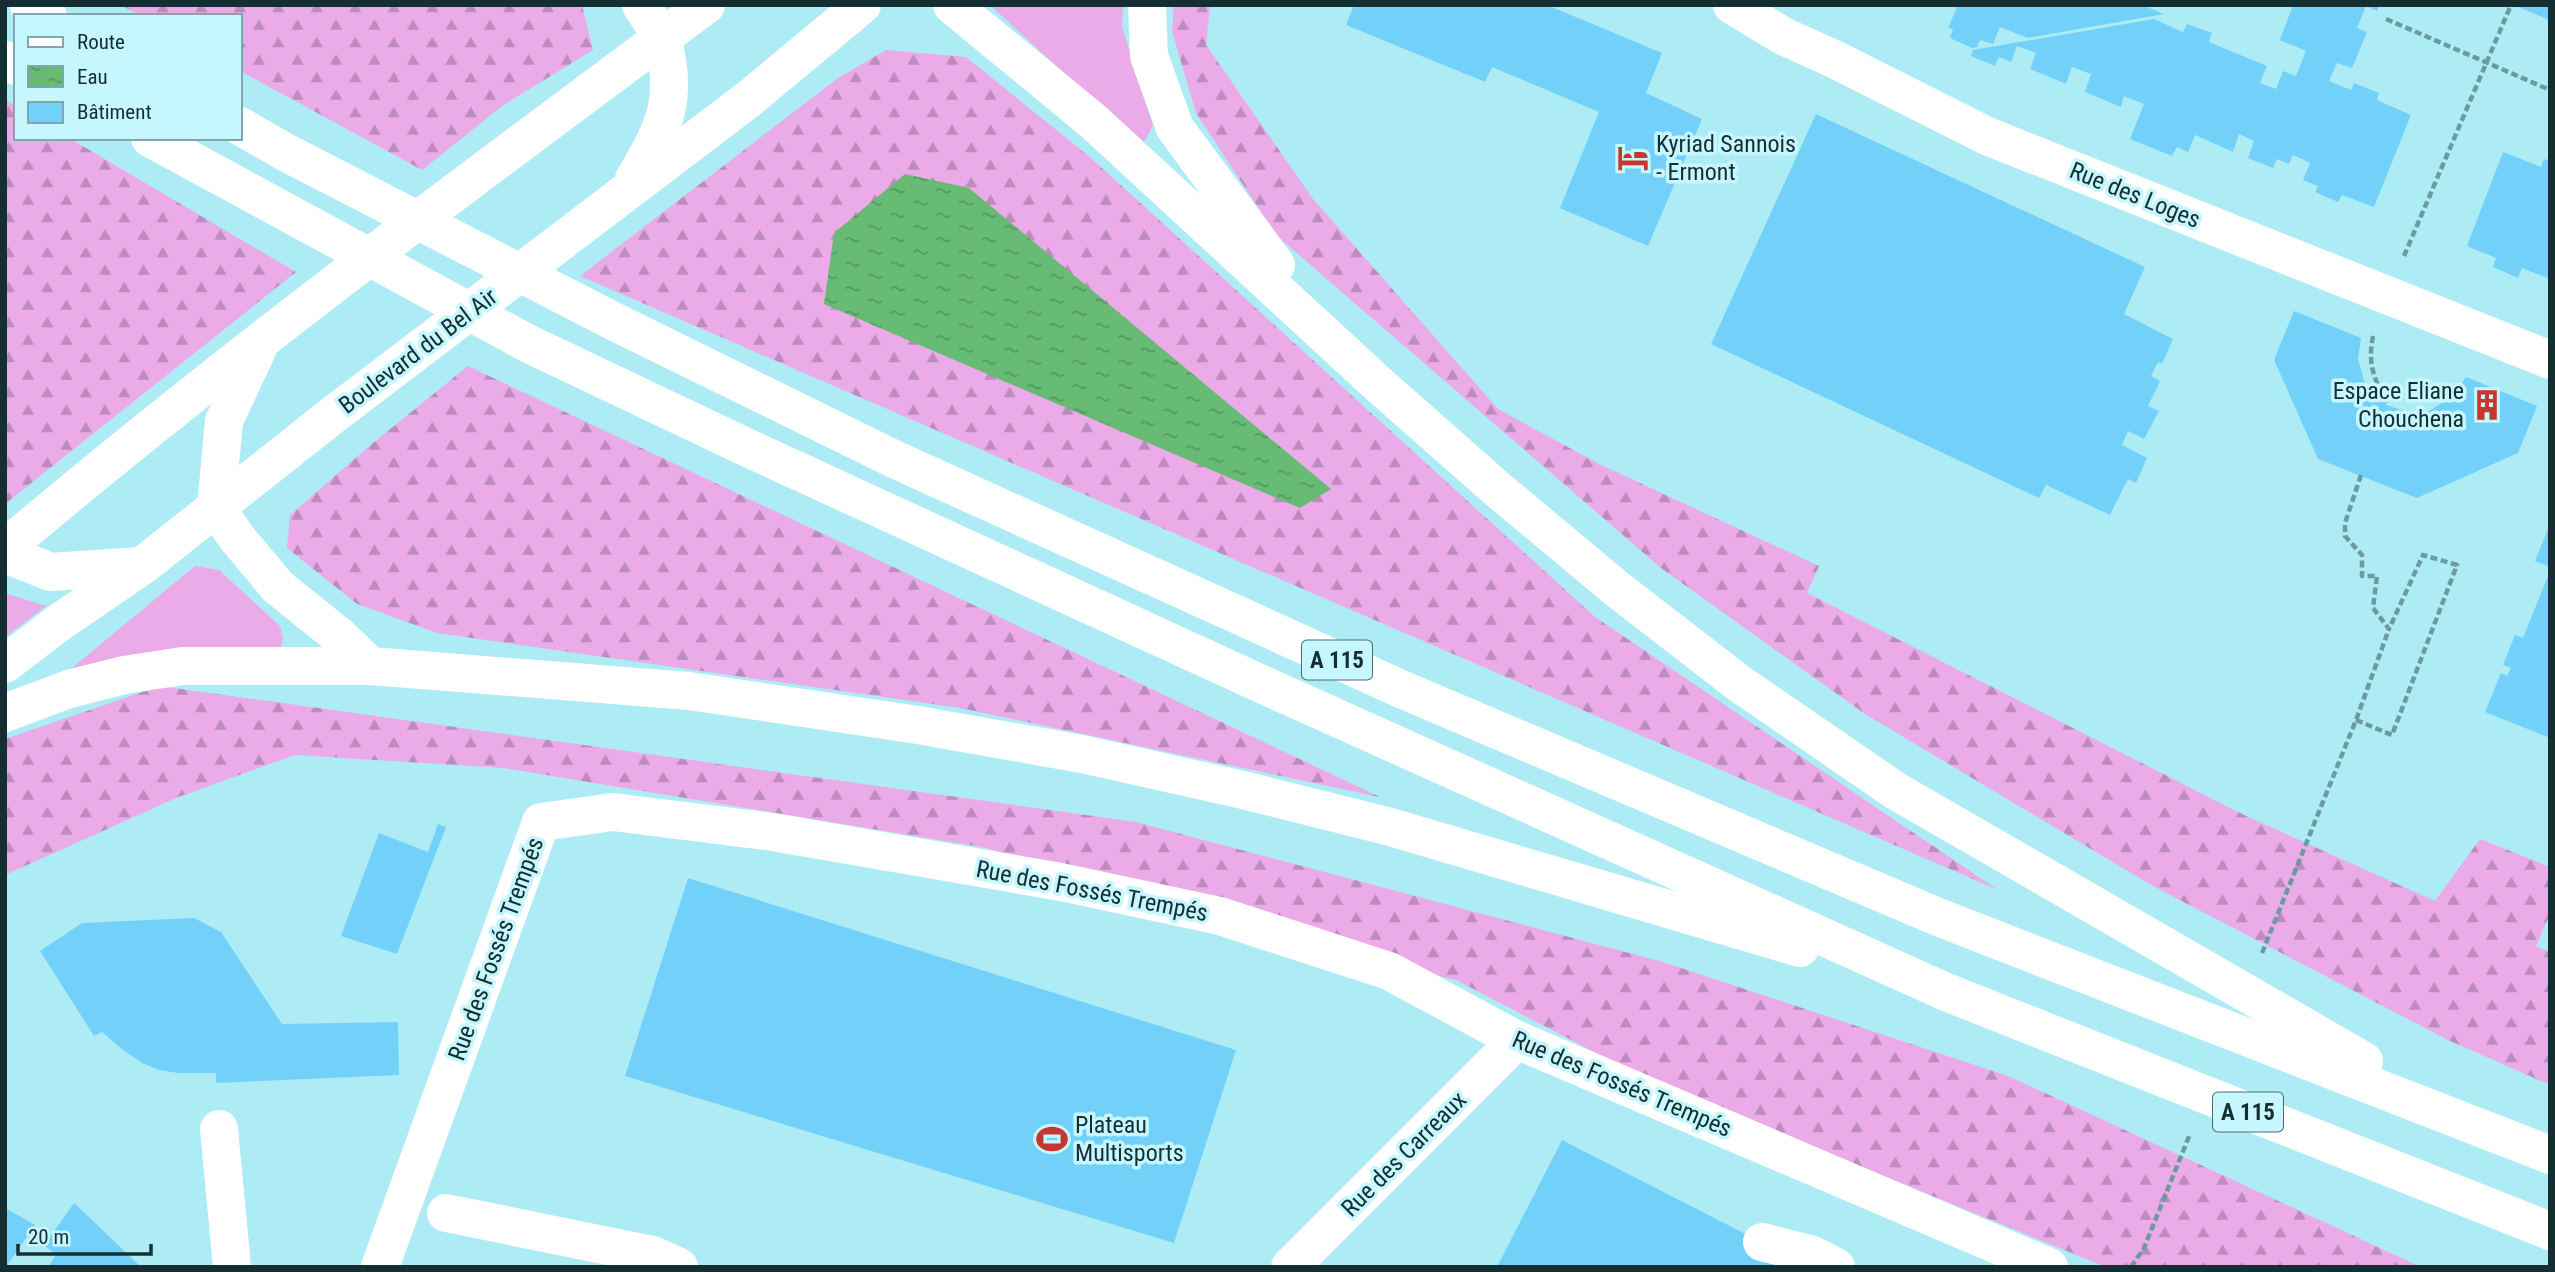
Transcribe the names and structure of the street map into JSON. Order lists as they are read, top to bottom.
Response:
{
  "streets": {
    "main road": [
      "Rue des Loges",
      "Boulevard du Bel Air",
      "A 115",
      "Rue des Fossés Trempés",
      "Rue des Carreaux"
    ]
  },
  "crossings": [
    ["Rue des Fossés Trempés", "Rue des Carreaux"]
  ],
  "places": {
    "hotel": ["Kyriad Sannois - Ermont"],
    "building": ["Espace Eliane Chouchena"],
    "sports": ["Plateau Multisports"]
  },
  "legend": ["Route", "Eau", "Bâtiment"],
  "scale_bar": "20 m"
}
